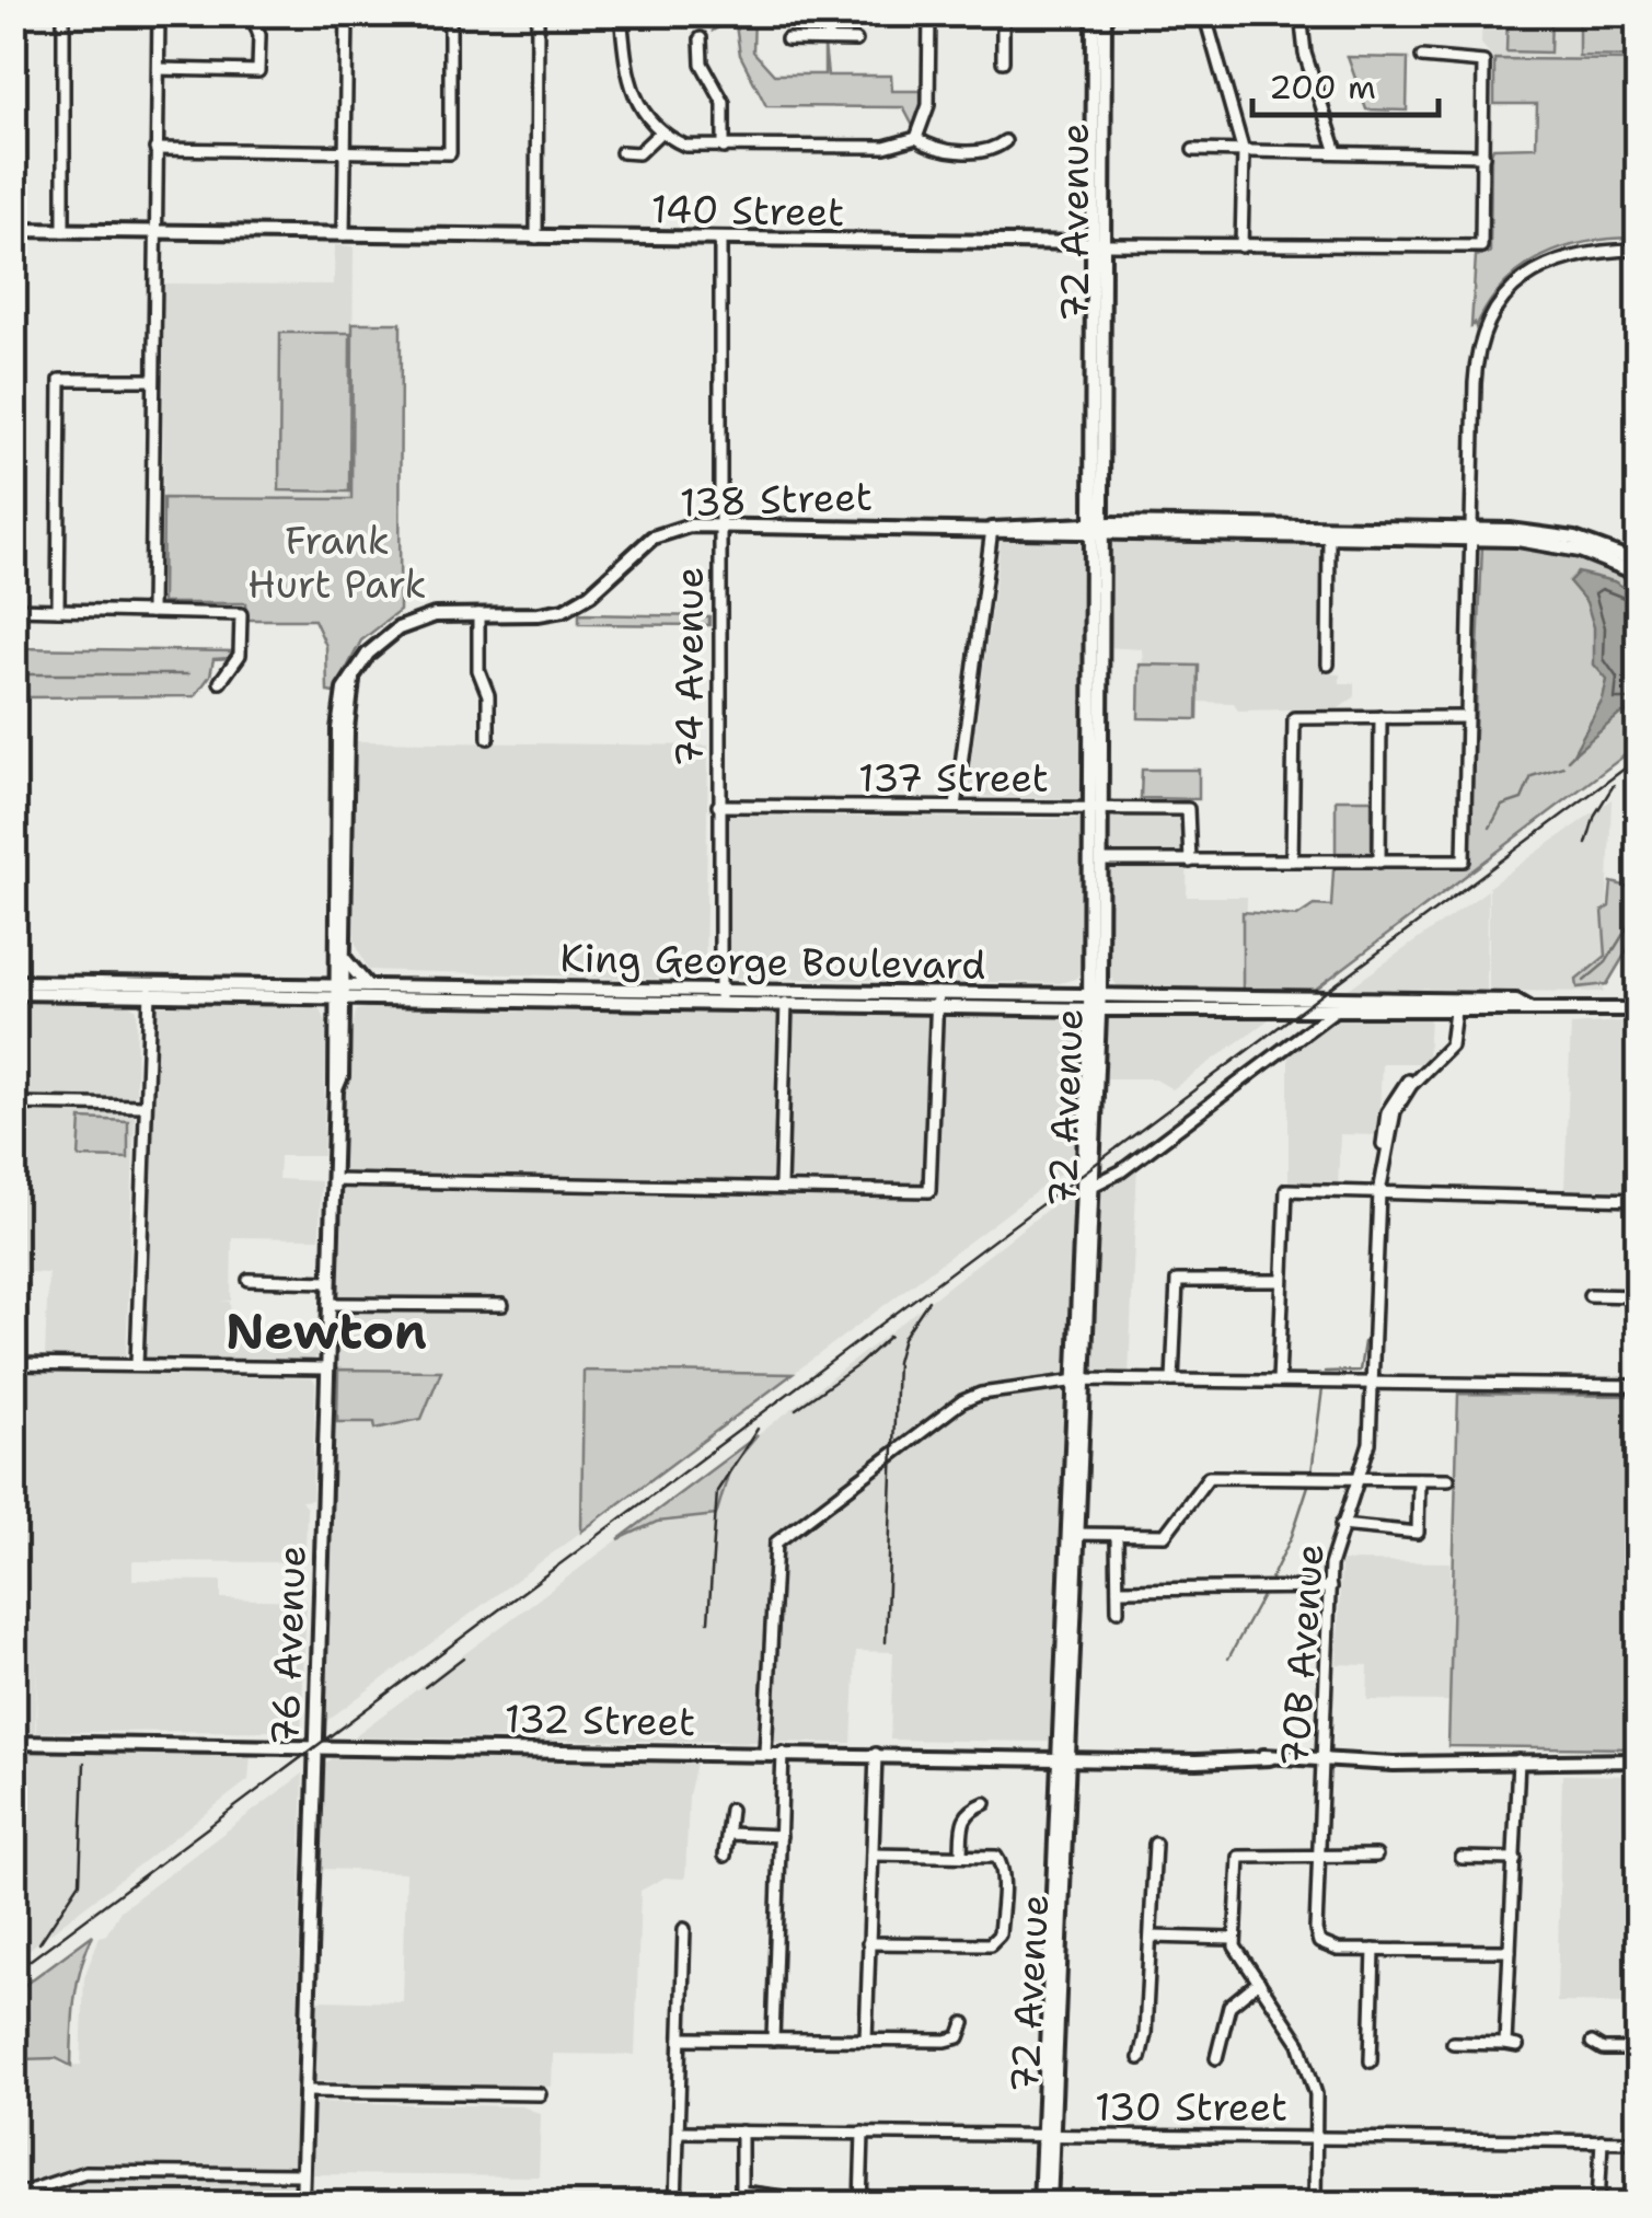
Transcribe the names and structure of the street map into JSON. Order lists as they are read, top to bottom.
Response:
{
  "streets": {
    "main road": [
      "140 Street",
      "72 Avenue",
      "138 Street",
      "King George Boulevard",
      "76 Avenue",
      "132 Street"
    ],
    "street": [
      "74 Avenue",
      "137 Street",
      "70B Avenue",
      "130 Street"
    ]
  },
  "crossings": [
    ["140 Street", "72 Avenue"],
    ["140 Street", "74 Avenue"],
    ["72 Avenue", "138 Street"],
    ["72 Avenue", "137 Street"],
    ["72 Avenue", "King George Boulevard"],
    ["72 Avenue", "132 Street"],
    ["72 Avenue", "130 Street"],
    ["138 Street", "74 Avenue"],
    ["138 Street", "76 Avenue"],
    ["74 Avenue", "137 Street"],
    ["74 Avenue", "King George Boulevard"],
    ["King George Boulevard", "76 Avenue"],
    ["King George Boulevard", "70B Avenue"],
    ["76 Avenue", "132 Street"],
    ["70B Avenue", "132 Street"]
  ],
  "districts": ["Newton"],
  "parks": ["Frank Hurt Park"],
  "scale_bar": "200 m"
}
